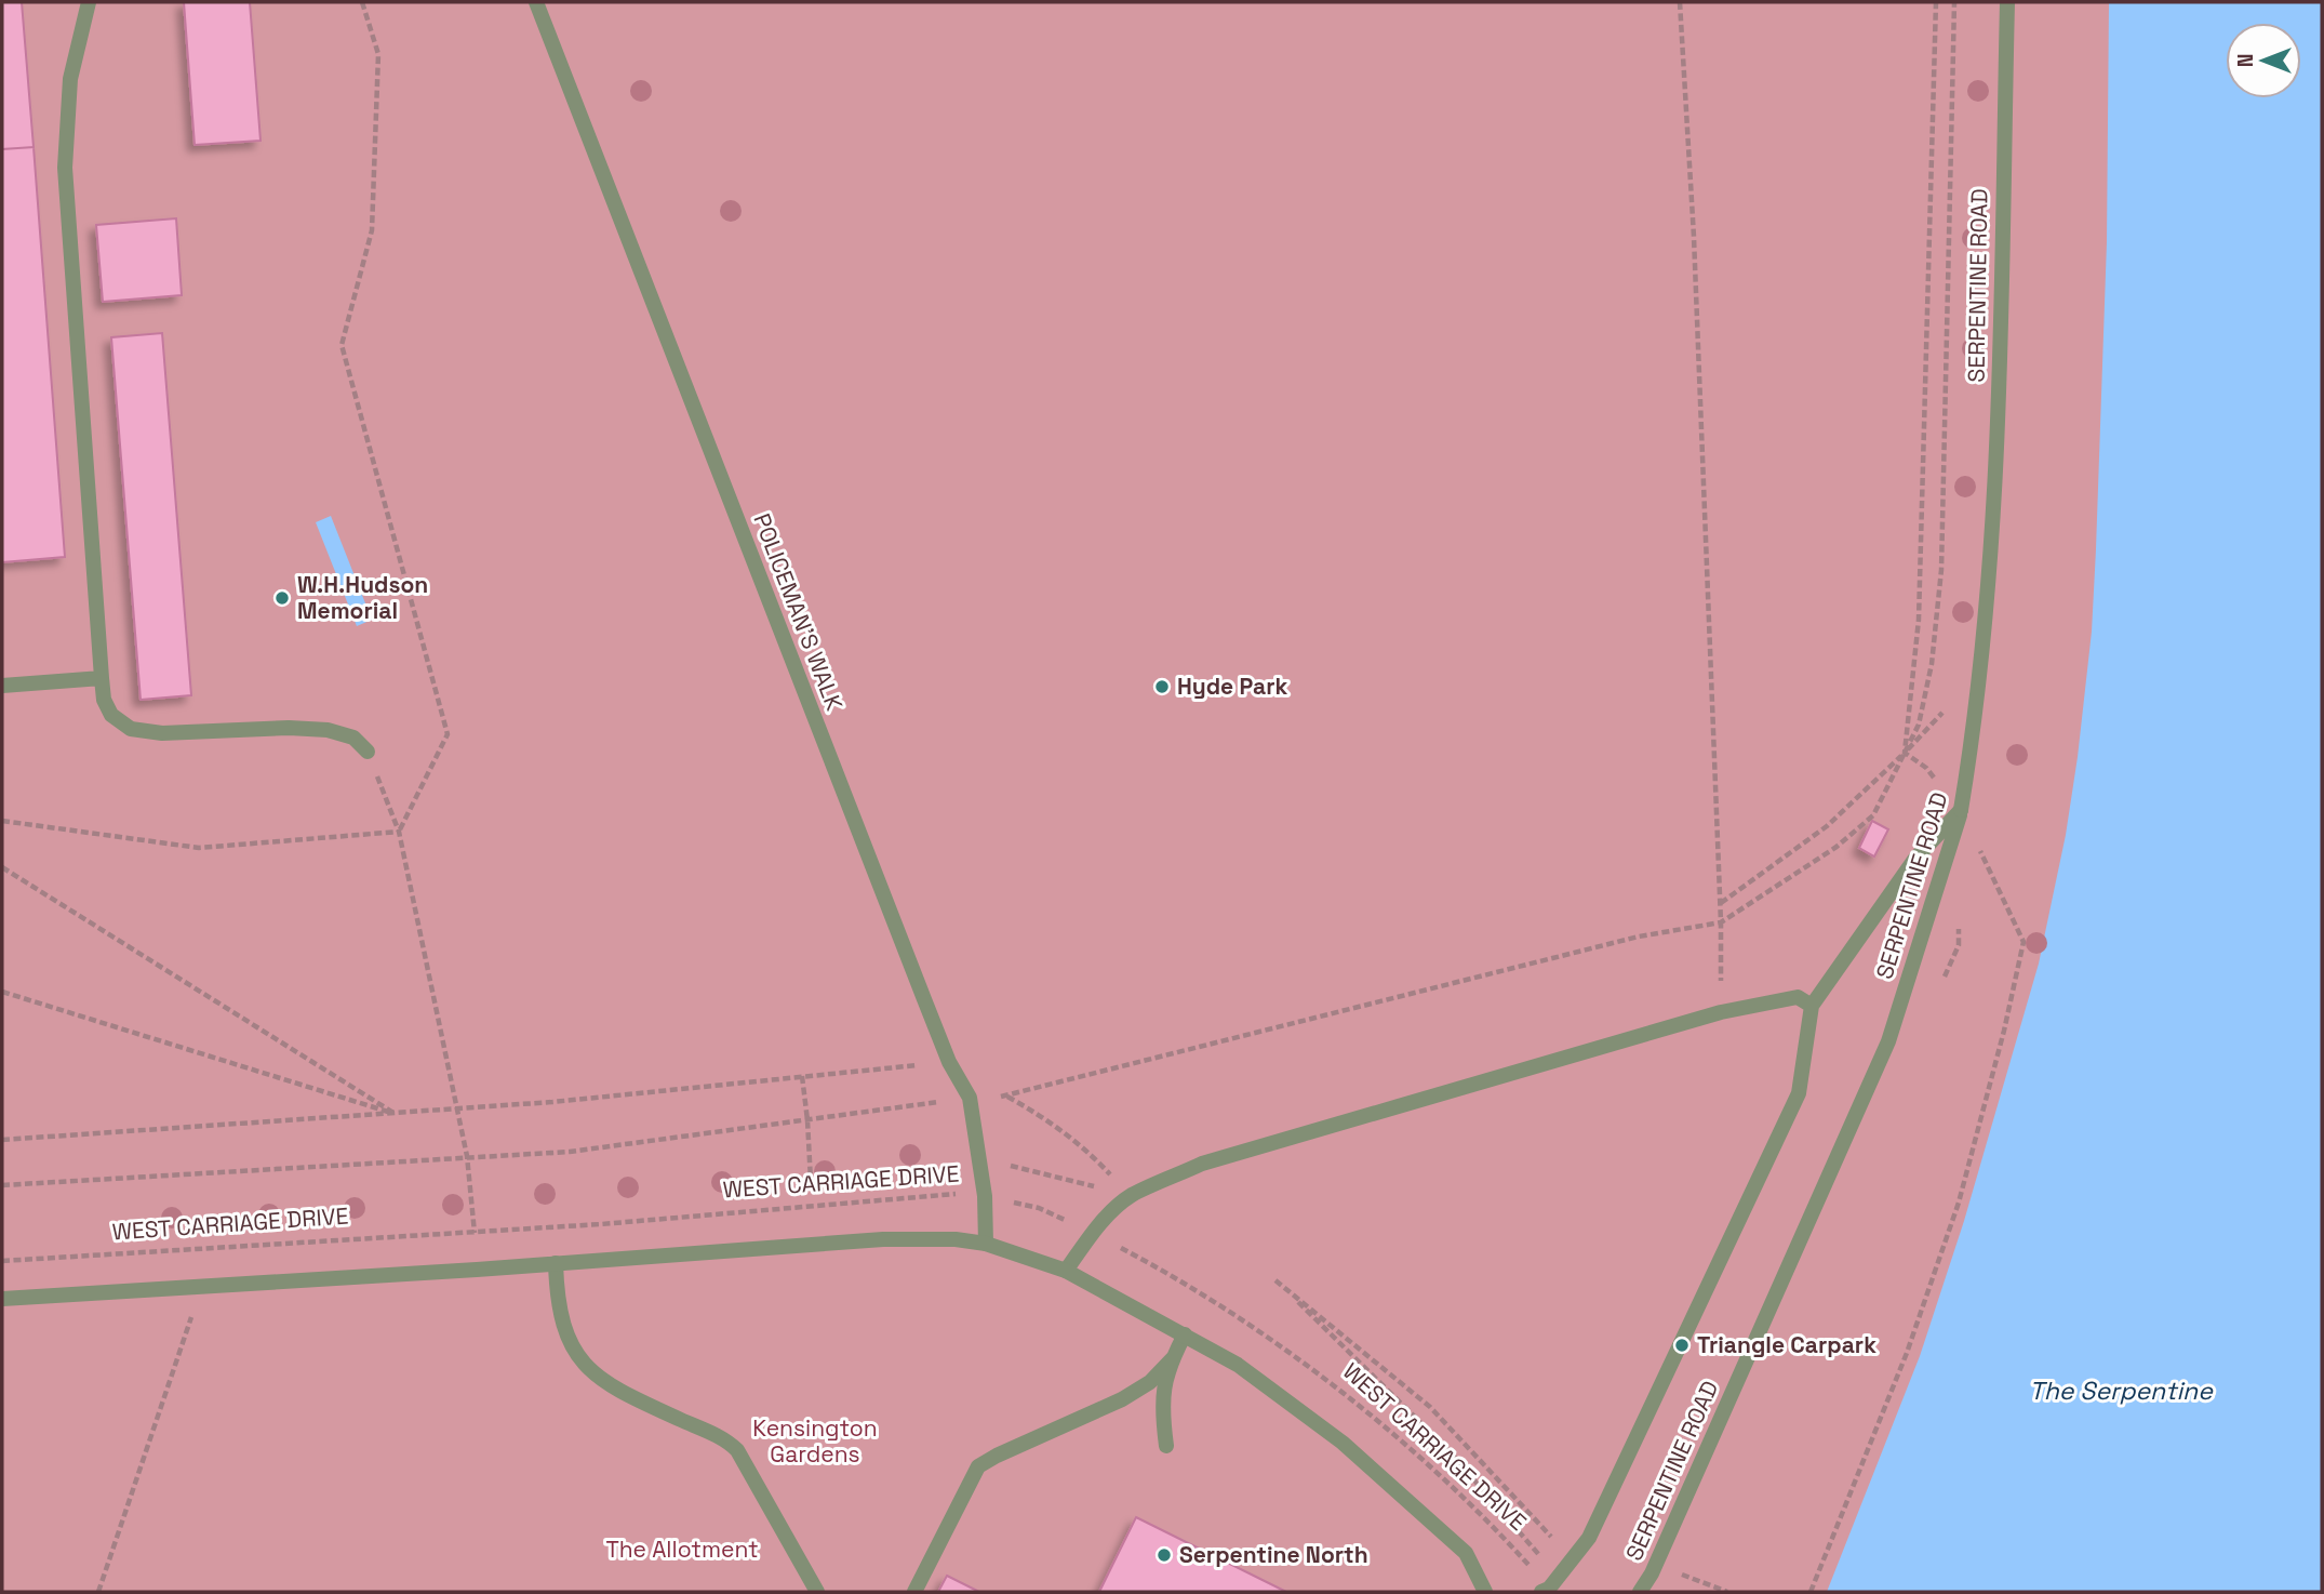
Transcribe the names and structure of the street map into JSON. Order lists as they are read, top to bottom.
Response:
{
  "streets": {
    "street": ["SERPENTINE ROAD", "POLICEMAN'S WALK"],
    "path": ["WEST CARRIAGE DRIVE"]
  },
  "crossings": [
    ["POLICEMAN'S WALK", "WEST CARRIAGE DRIVE"]
  ],
  "water": ["The Serpentine"],
  "parks": ["Kensington Gardens", "The Allotment"],
  "places": [
    "W.H.Hudson Memorial",
    "Hyde Park",
    "Triangle Carpark",
    "Serpentine North"
  ],
  "north": "left"
}
